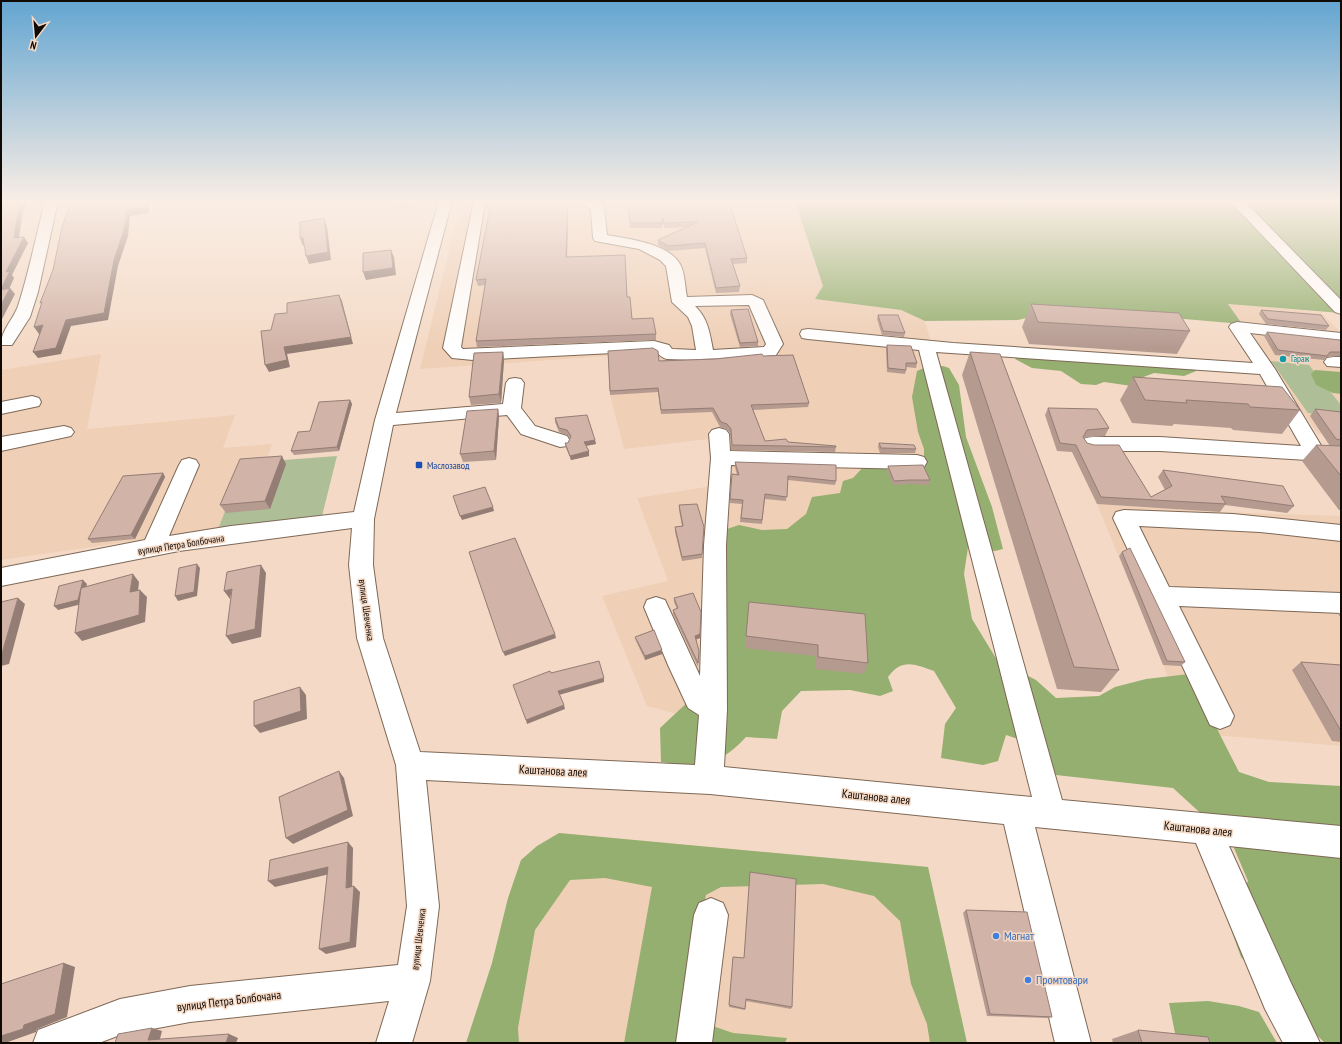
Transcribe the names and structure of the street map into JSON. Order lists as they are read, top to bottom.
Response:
{
  "streets": {
    "street": ["вулиця Петра Болбочана", "вулиця Шевченка", "Каштанова алея"]
  },
  "crossings": [
    ["вулиця Петра Болбочана", "вулиця Шевченка"],
    ["вулиця Шевченка", "Каштанова алея"]
  ],
  "places": {
    "other": ["Гараж", "Магнат", "Промтовари"],
    "transit": ["Маслозавод"]
  },
  "north": "bottom"
}
